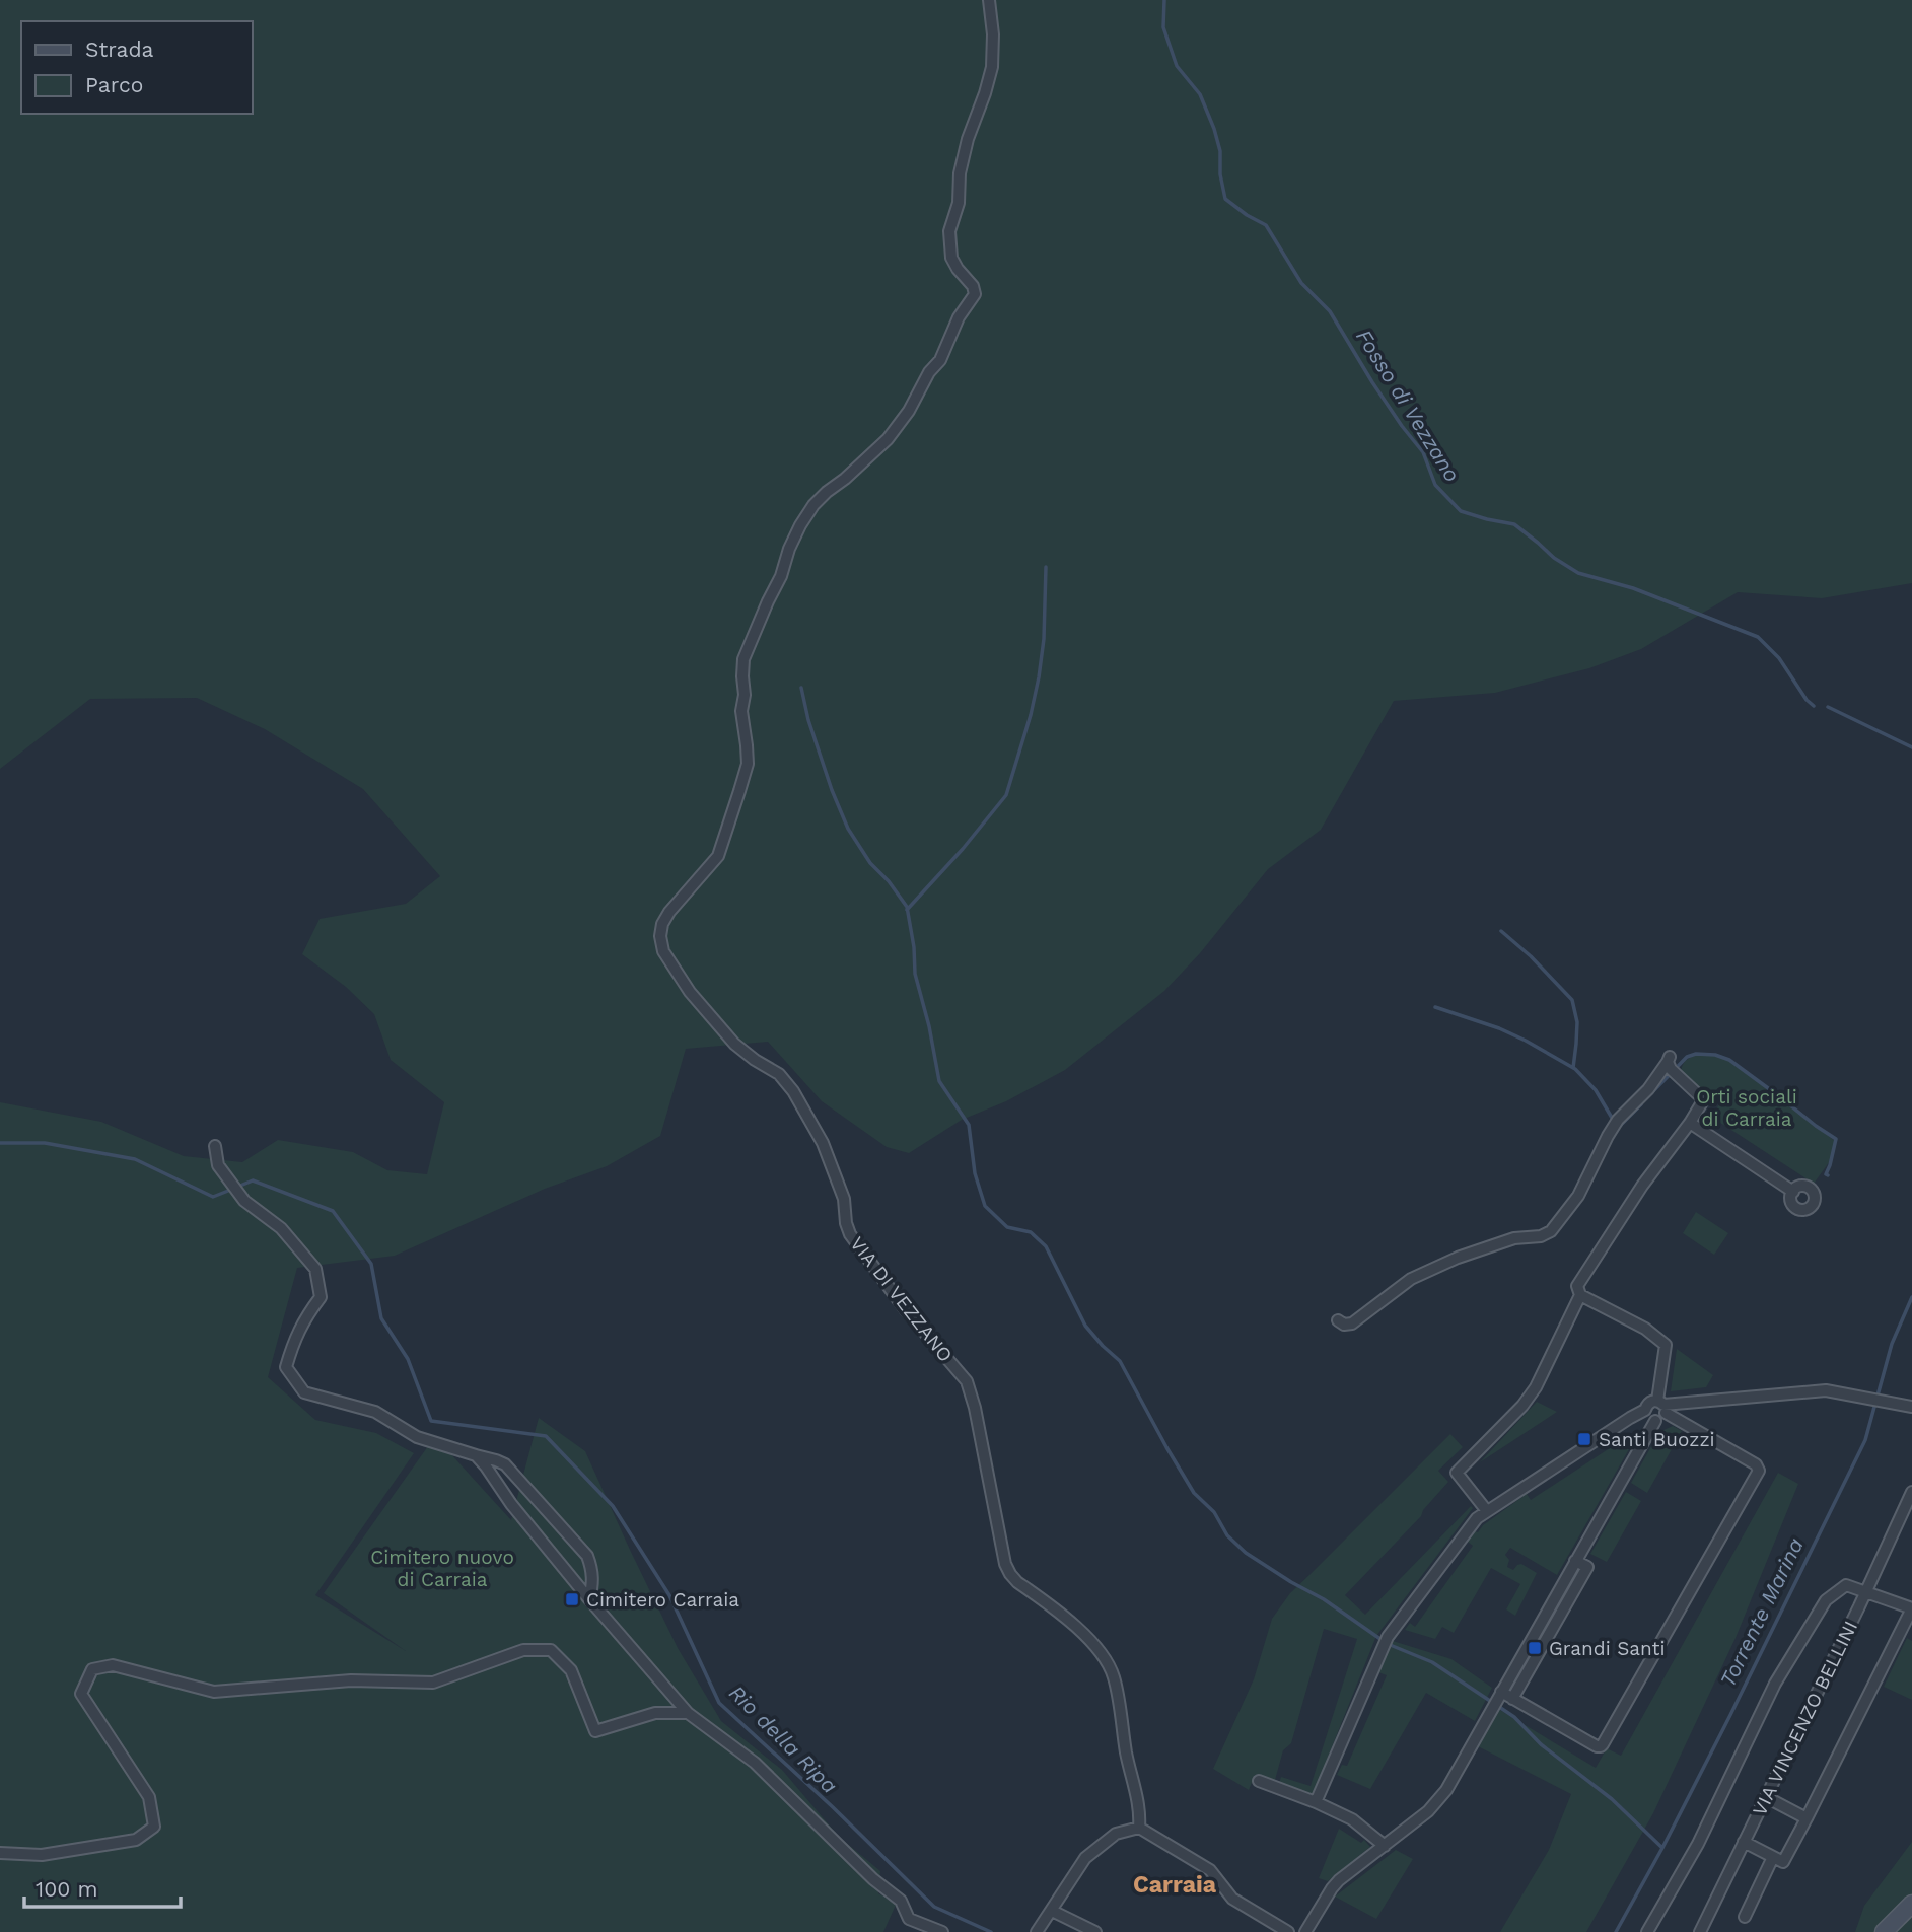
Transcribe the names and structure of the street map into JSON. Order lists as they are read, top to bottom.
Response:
{
  "streets": {
    "street": ["VIA DI VEZZANO", "VIA VINCENZO BELLINI"]
  },
  "districts": ["Carraia"],
  "water": ["Fosso di Vezzano", "Torrente Marina", "Rio della Ripa"],
  "parks": ["Orti sociali di Carraia", "Cimitero nuovo di Carraia"],
  "places": {
    "transit": ["Santi Buozzi", "Cimitero Carraia", "Grandi Santi"]
  },
  "legend": ["Strada", "Parco"],
  "scale_bar": "100 m"
}
